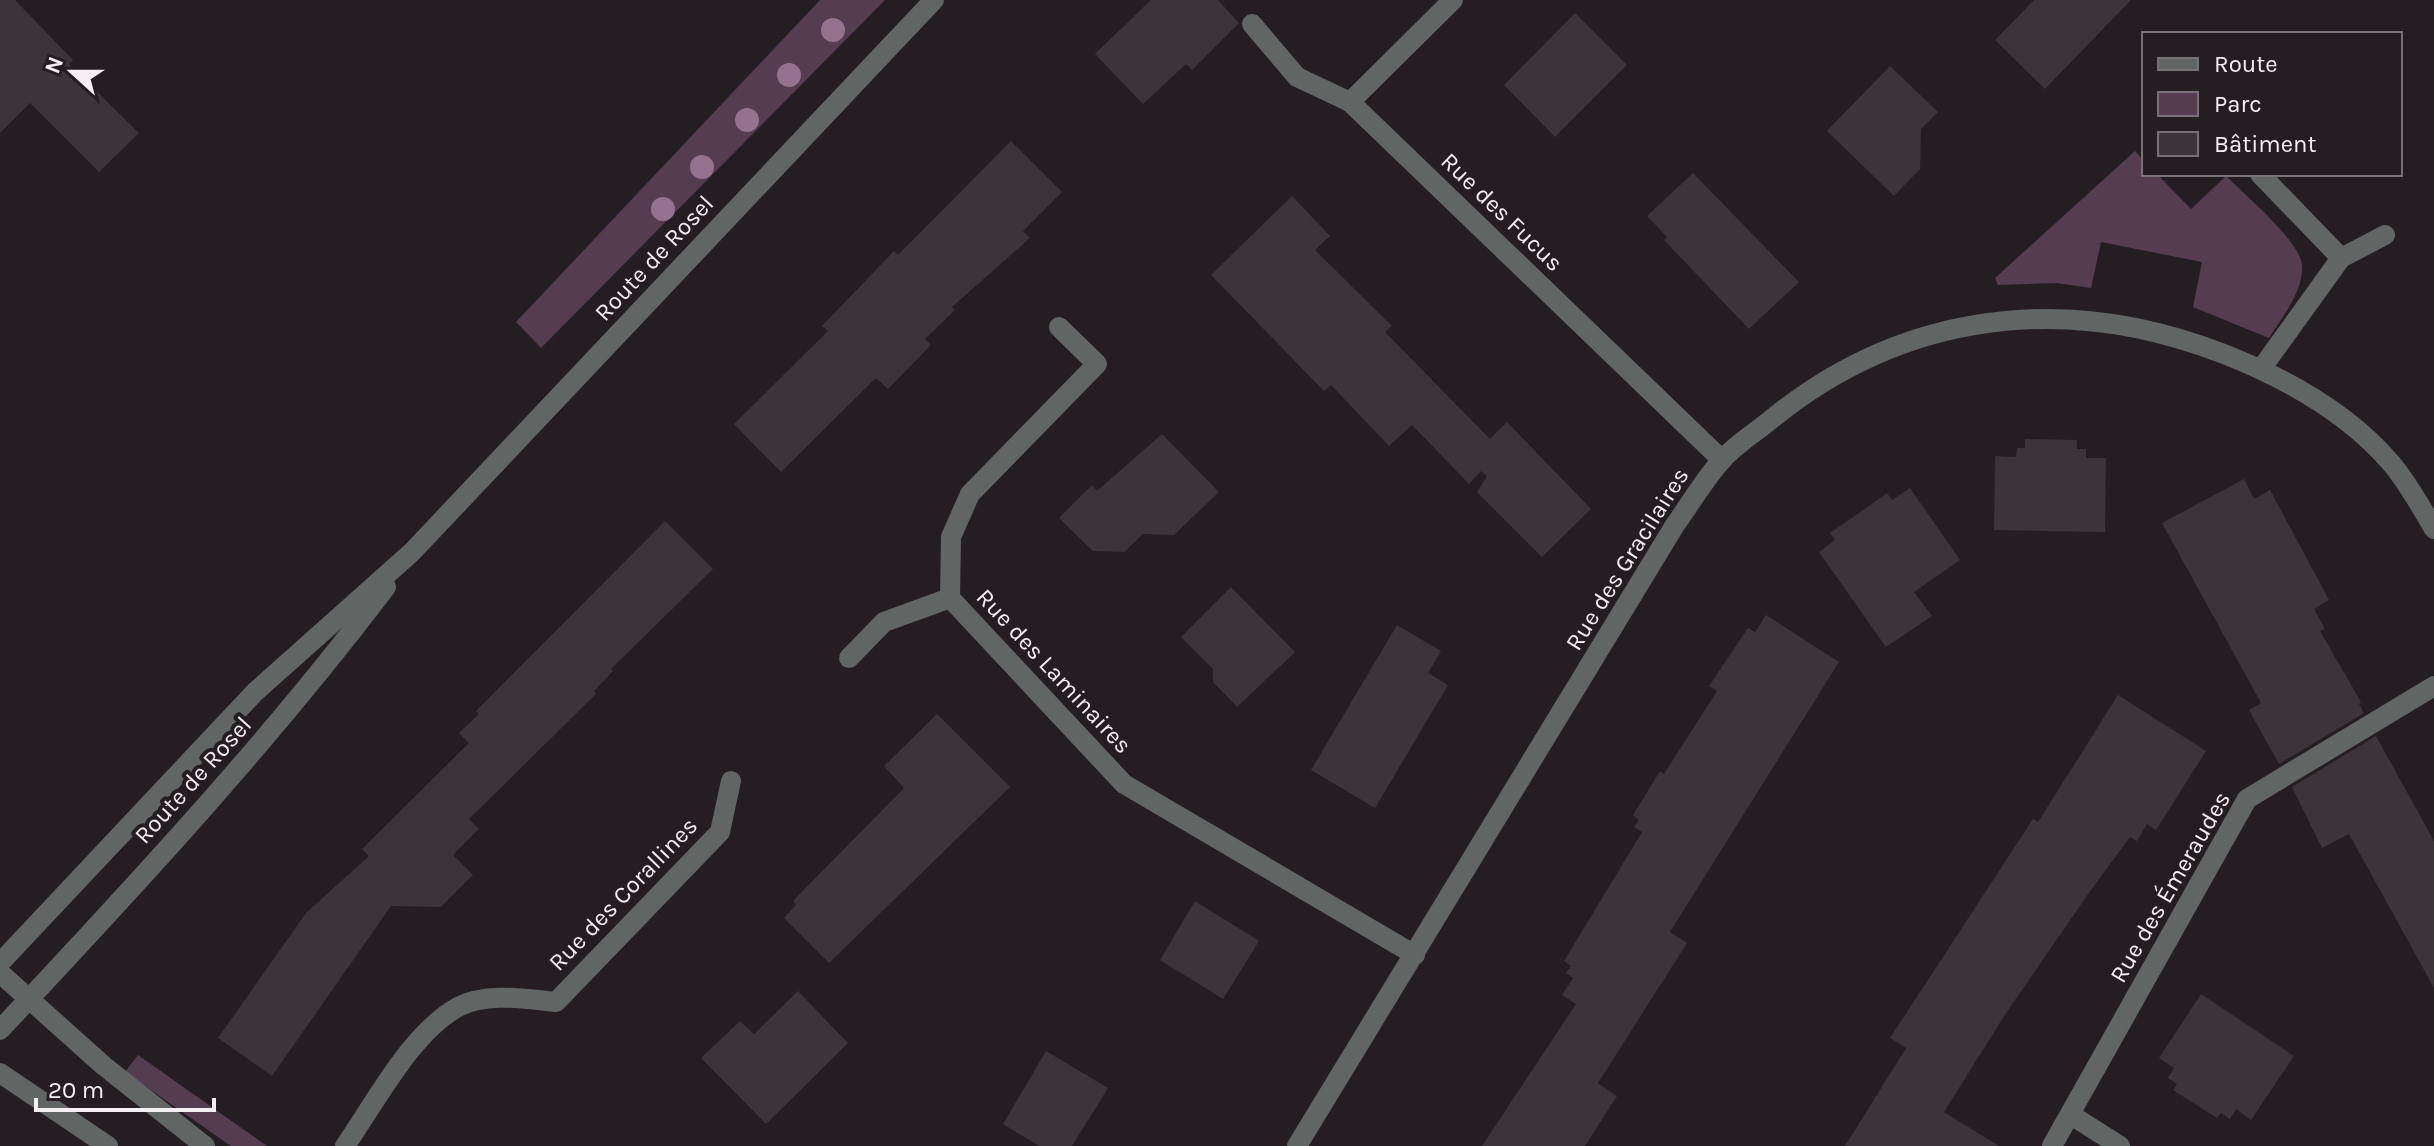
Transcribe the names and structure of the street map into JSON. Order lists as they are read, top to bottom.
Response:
{
  "streets": {
    "street": [
      "Rue des Fucus",
      "Route de Rosel",
      "Rue des Gracilaires",
      "Rue des Laminaires",
      "Rue des Émeraudes",
      "Rue des Corallines"
    ]
  },
  "crossings": [
    ["Rue des Fucus", "Rue des Gracilaires"],
    ["Rue des Gracilaires", "Rue des Laminaires"]
  ],
  "legend": ["Route", "Parc", "Bâtiment"],
  "scale_bar": "20 m",
  "north": "left"
}
